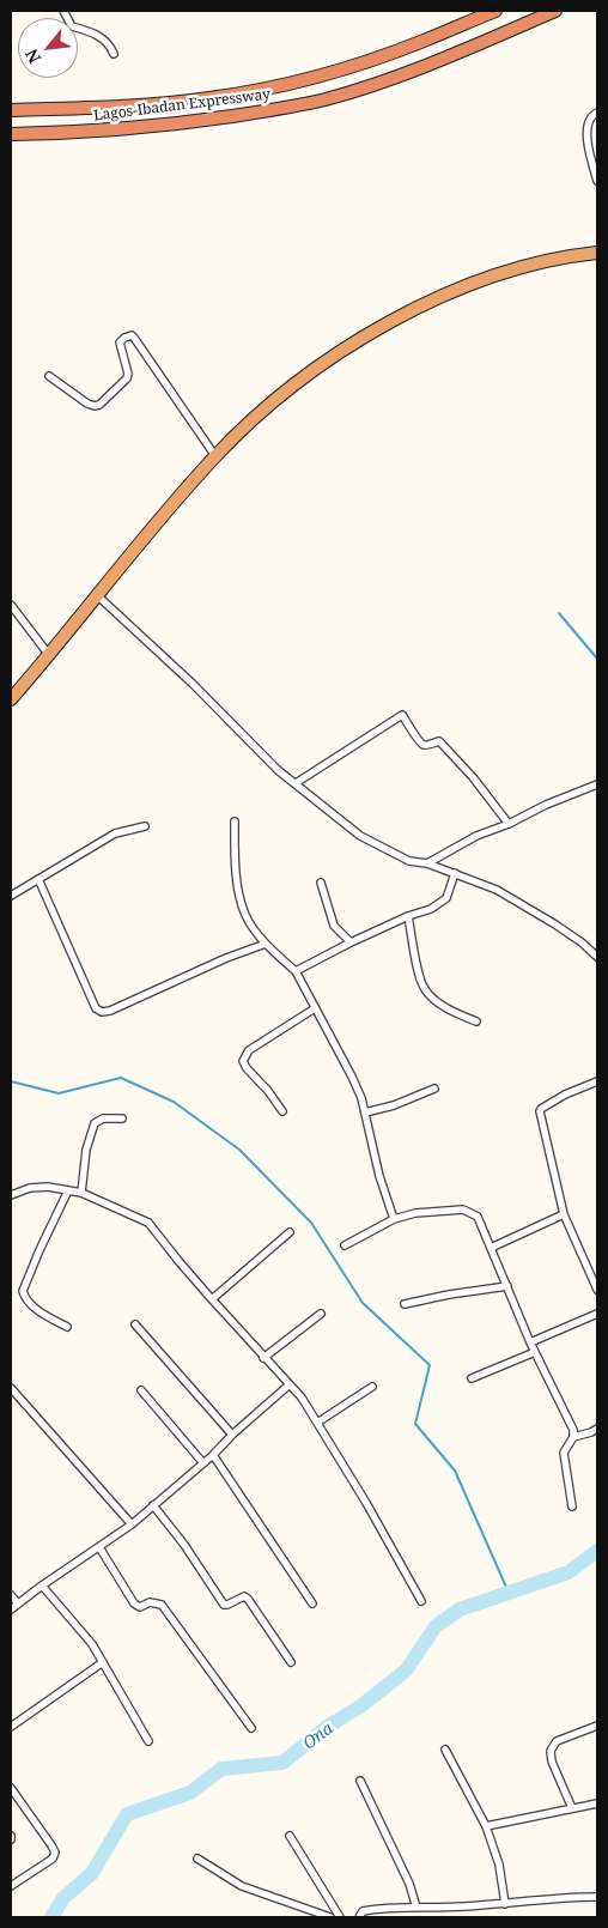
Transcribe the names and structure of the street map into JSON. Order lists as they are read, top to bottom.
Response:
{
  "streets": {
    "highway": ["Lagos-Ibadan Expressway"]
  },
  "water": ["Ona"],
  "north": "bottom left"
}
